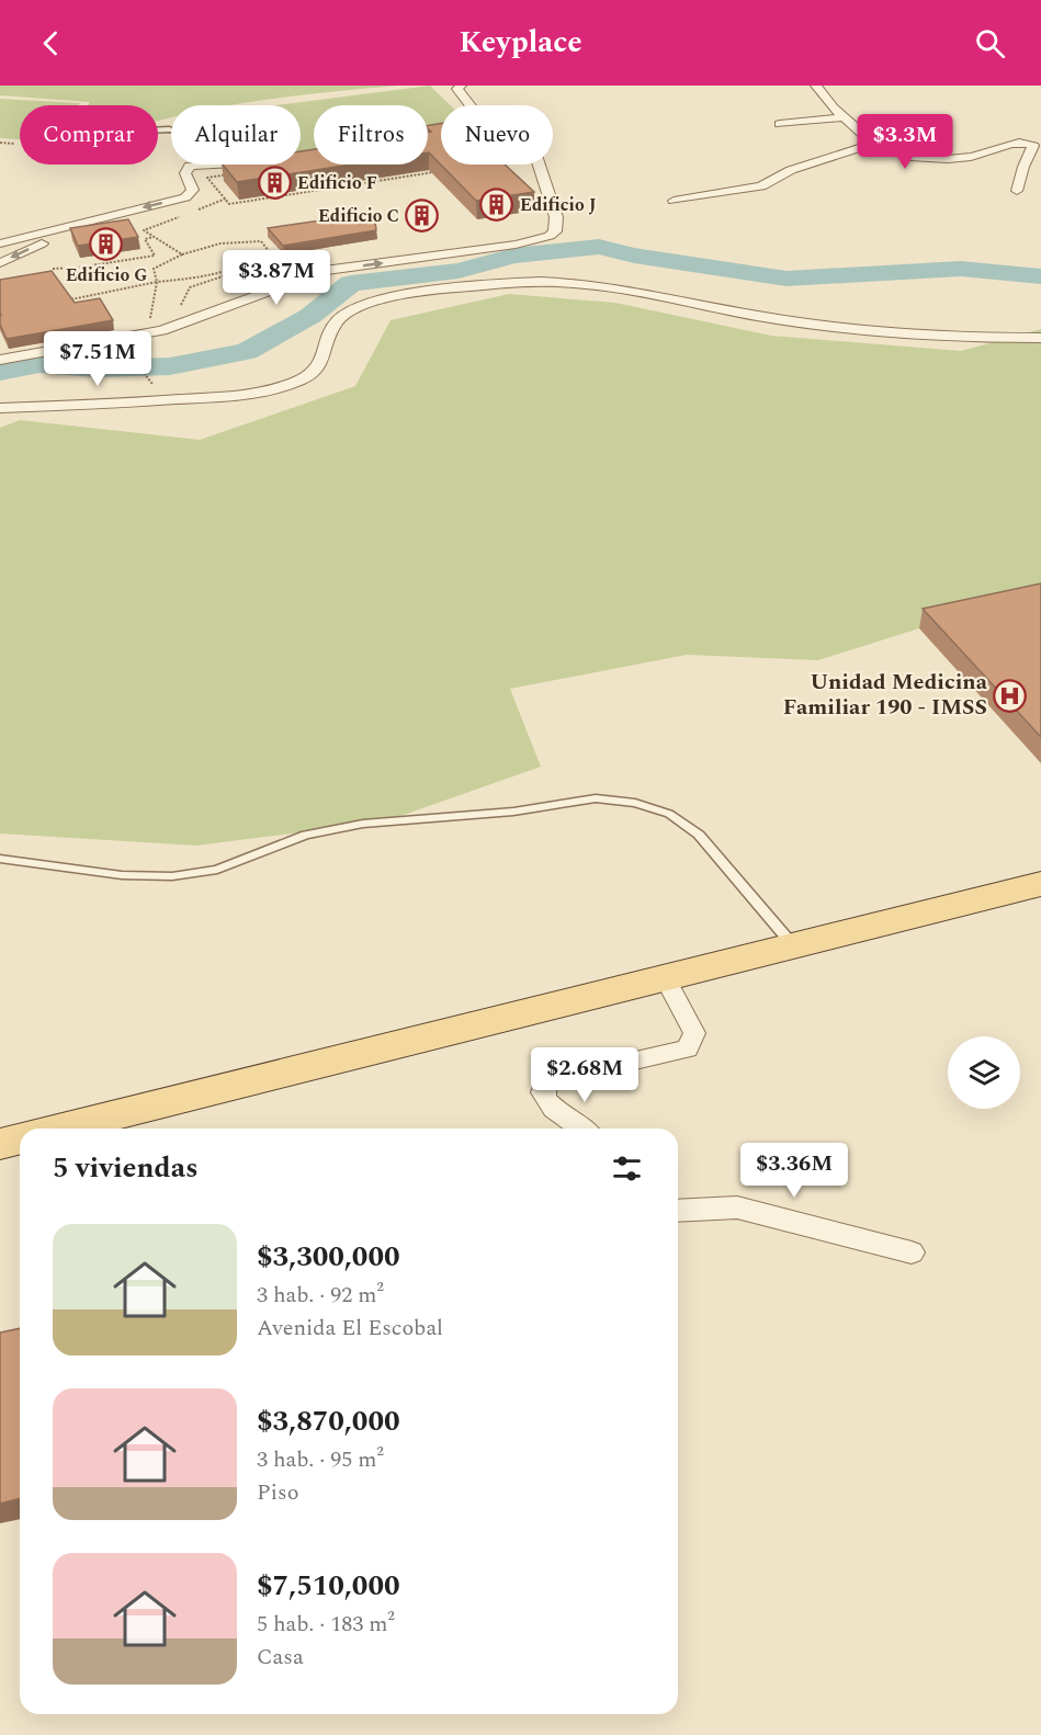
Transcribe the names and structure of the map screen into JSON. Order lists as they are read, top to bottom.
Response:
{
  "places": {
    "building": [
      "Edificio F",
      "Edificio J",
      "Edificio C",
      "Edificio G"
    ],
    "hospital": ["Unidad Medicina Familiar 190 - IMSS"]
  },
  "page": {
    "header": "Keyplace",
    "chip": [
      "Comprar",
      "Alquilar",
      "Filtros",
      "Nuevo"
    ],
    "price": [
      "$3.3M",
      "$3.87M",
      "$7.51M",
      "$2.68M",
      "$3.36M"
    ],
    "heading": "5 viviendas",
    "list": [
      {
        "name": "$3,300,000",
        "note": "3 hab. · 92 m² · Avenida El Escobal"
      },
      {
        "name": "$3,870,000",
        "note": "3 hab. · 95 m² · Piso"
      },
      {
        "name": "$7,510,000",
        "note": "5 hab. · 183 m² · Casa"
      }
    ]
  }
}
